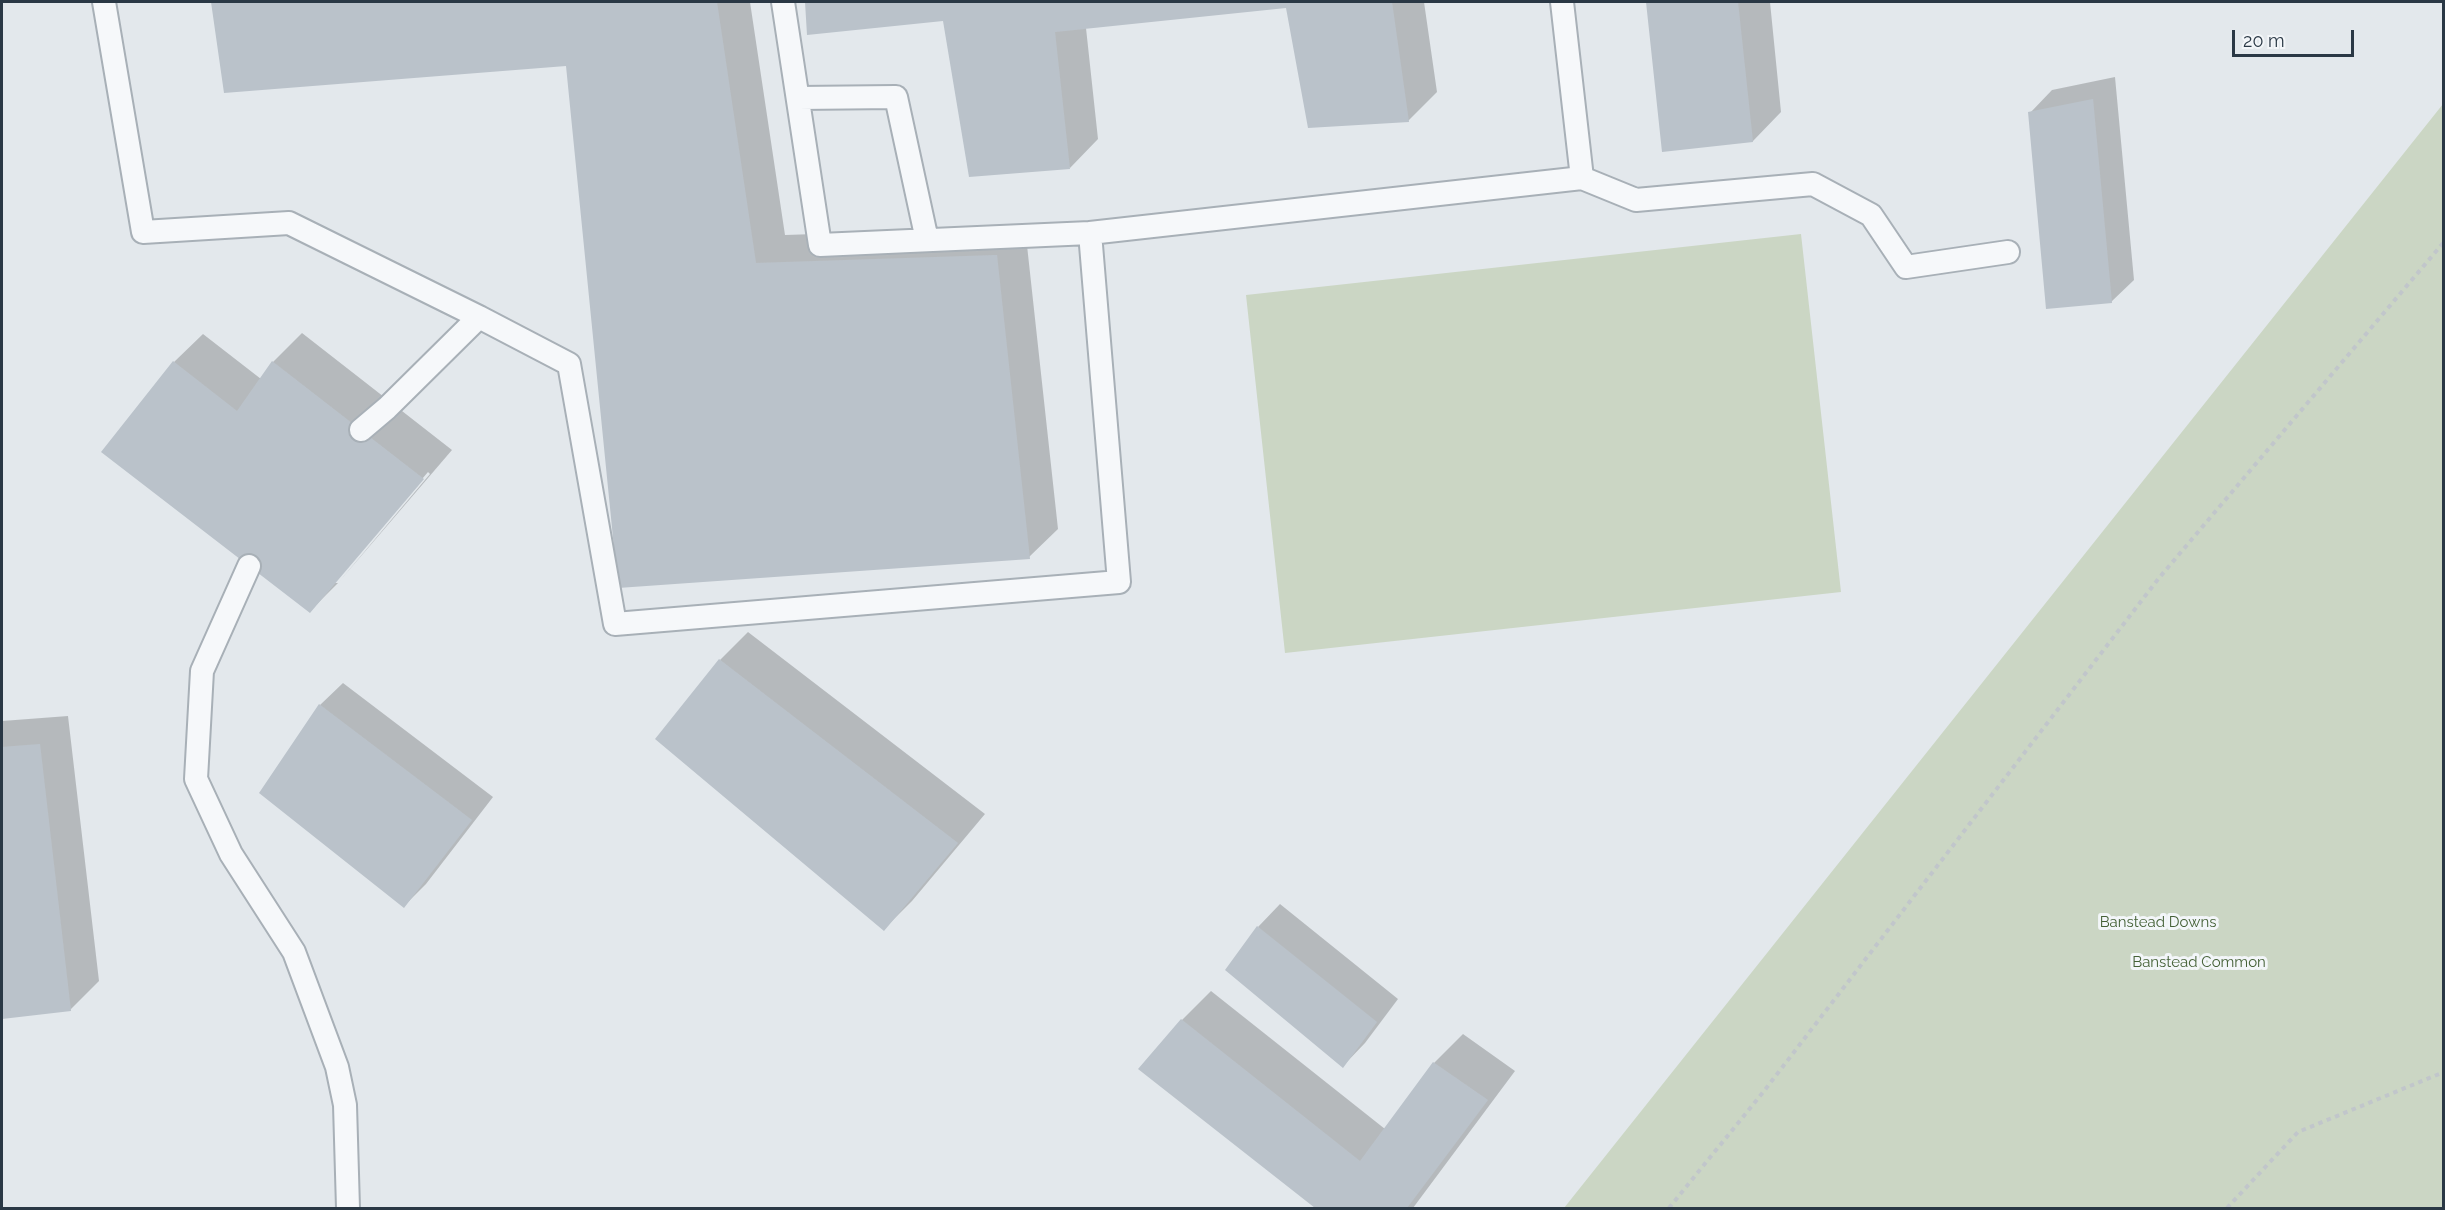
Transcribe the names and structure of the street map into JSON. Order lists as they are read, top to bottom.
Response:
{
  "parks": ["Banstead Downs", "Banstead Common"],
  "scale_bar": "20 m"
}
